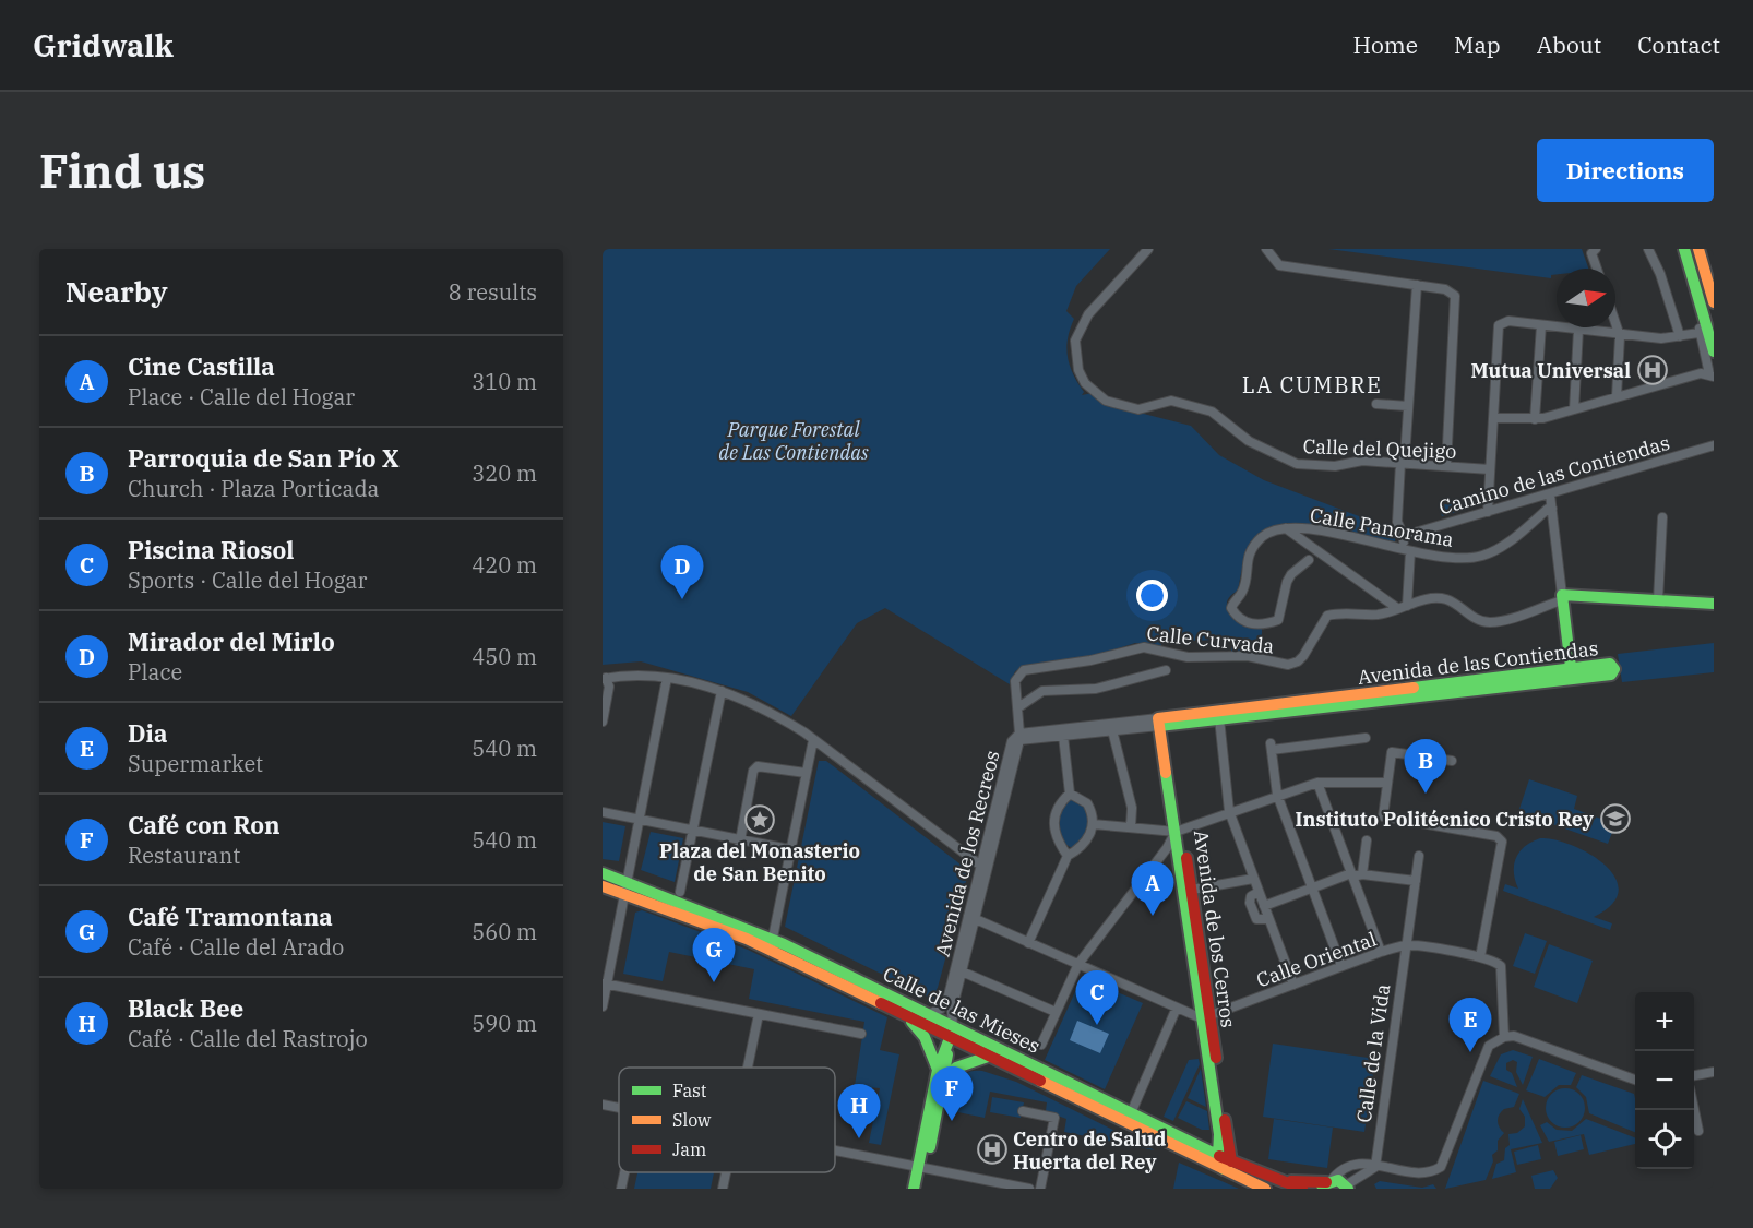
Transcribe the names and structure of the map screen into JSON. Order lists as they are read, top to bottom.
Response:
{
  "streets": {
    "main road": ["Avenida de las Contiendas", "Avenida de los Cerros", "Calle de las Mieses"],
    "street": [
      "Calle del Quejigo",
      "Camino de las Contiendas",
      "Calle Panorama",
      "Calle Curvada",
      "Avenida de los Recreos",
      "Calle Oriental",
      "Calle de la Vida"
    ]
  },
  "crossings": [
    ["Calle Curvada", "Avenida de las Contiendas"],
    ["Calle Curvada", "Avenida de los Recreos"],
    ["Avenida de las Contiendas", "Avenida de los Recreos"],
    ["Avenida de las Contiendas", "Avenida de los Cerros"],
    ["Avenida de los Recreos", "Calle de las Mieses"],
    ["Avenida de los Cerros", "Calle Oriental"],
    ["Avenida de los Cerros", "Calle de las Mieses"],
    ["Calle Oriental", "Calle de la Vida"]
  ],
  "districts": ["LA CUMBRE"],
  "parks": ["Parque Forestal de Las Contiendas"],
  "places": {
    "hospital": ["Mutua Universal", "Centro de Salud Huerta del Rey"],
    "school or university": ["Instituto Politécnico Cristo Rey"],
    "place": ["Plaza del Monasterio de San Benito"]
  },
  "legend": ["Fast", "Slow", "Jam"],
  "north": "right",
  "page": {
    "header": "Gridwalk",
    "nav": [
      "Home",
      "Map",
      "About",
      "Contact"
    ],
    "buttons": "Directions",
    "title": "Find us",
    "heading": ["Nearby", "8 results"],
    "list": [
      {
        "mark": "A",
        "name": "Cine Castilla",
        "note": "Place · Calle del Hogar",
        "value": "310 m"
      },
      {
        "mark": "B",
        "name": "Parroquia de San Pío X",
        "note": "Church · Plaza Porticada",
        "value": "320 m"
      },
      {
        "mark": "C",
        "name": "Piscina Riosol",
        "note": "Sports · Calle del Hogar",
        "value": "420 m"
      },
      {
        "mark": "D",
        "name": "Mirador del Mirlo",
        "note": "Place",
        "value": "450 m"
      },
      {
        "mark": "E",
        "name": "Dia",
        "note": "Supermarket",
        "value": "540 m"
      },
      {
        "mark": "F",
        "name": "Café con Ron",
        "note": "Restaurant",
        "value": "540 m"
      },
      {
        "mark": "G",
        "name": "Café Tramontana",
        "note": "Café · Calle del Arado",
        "value": "560 m"
      },
      {
        "mark": "H",
        "name": "Black Bee",
        "note": "Café · Calle del Rastrojo",
        "value": "590 m"
      }
    ],
    "pins": [
      "D",
      "B",
      "A",
      "G",
      "C",
      "E",
      "F",
      "H"
    ],
    "map_buttons": ["+", "−"]
  }
}
